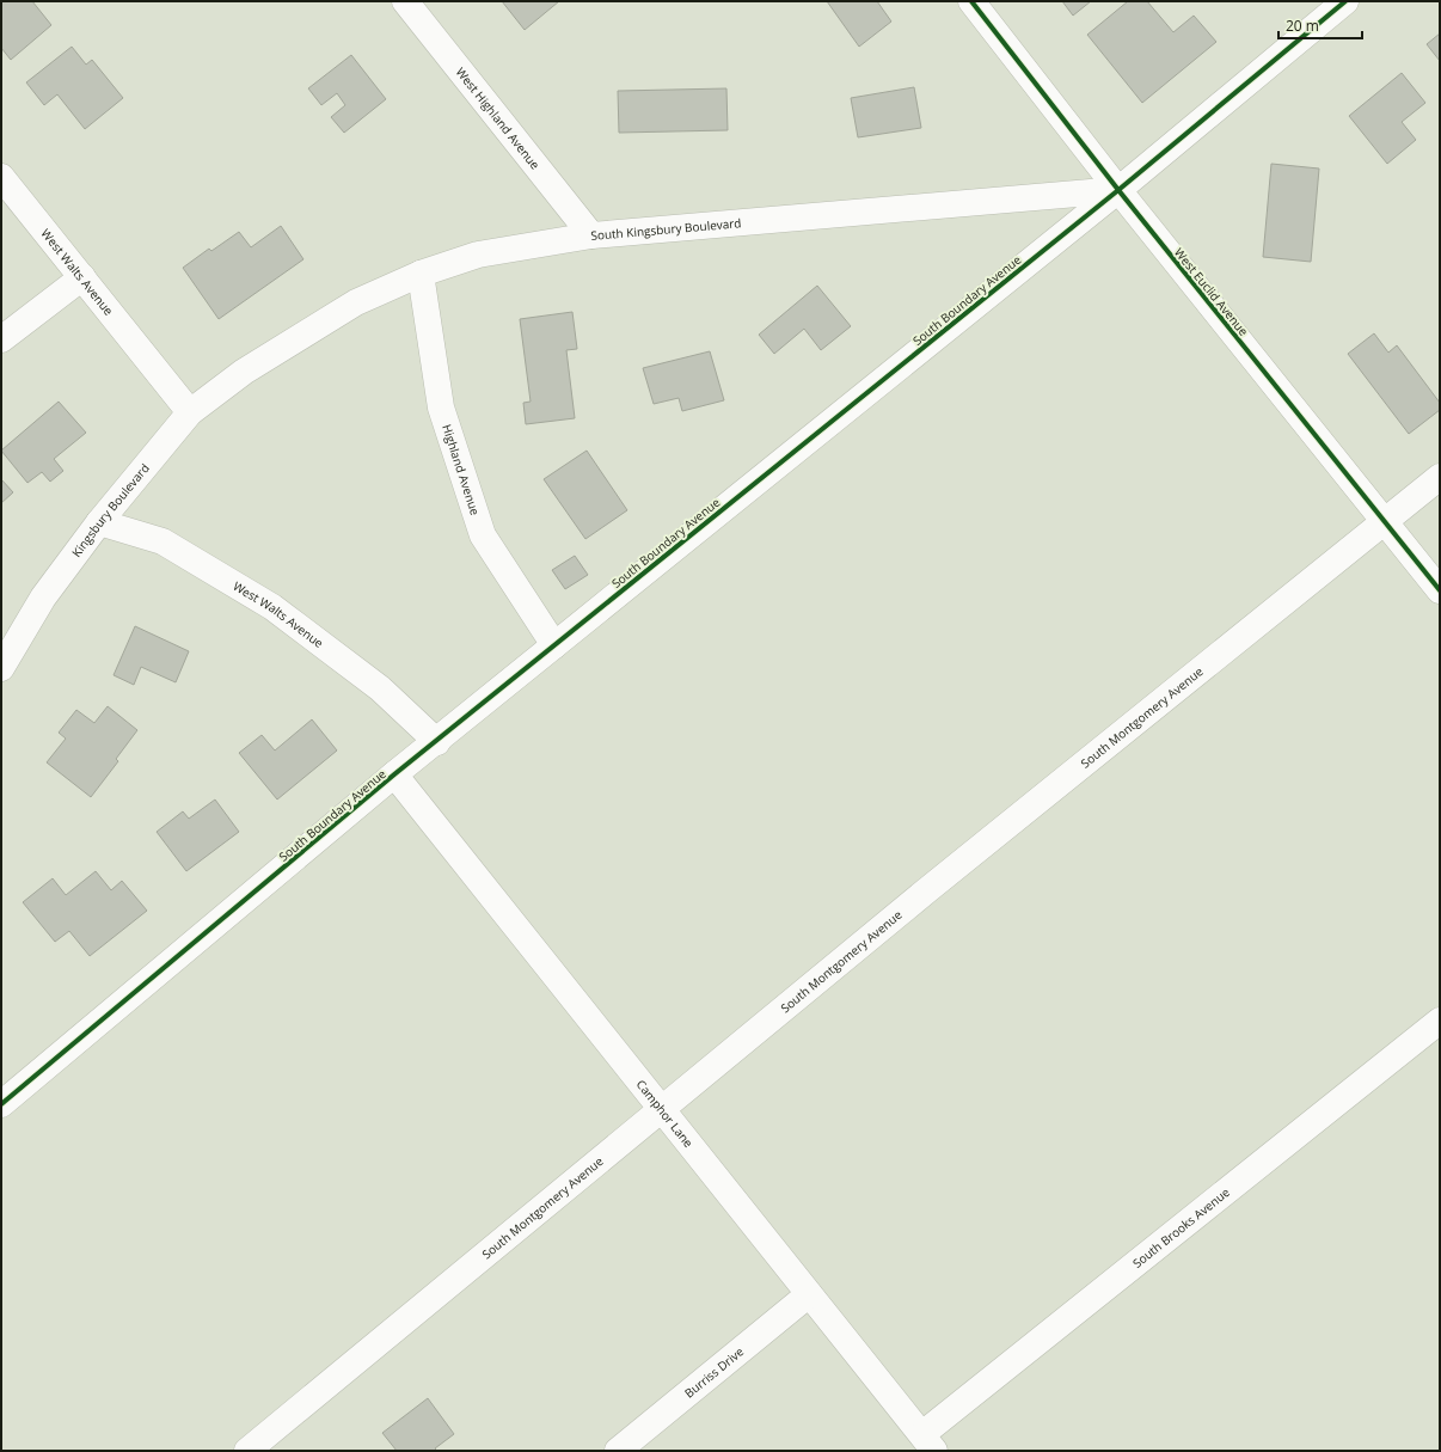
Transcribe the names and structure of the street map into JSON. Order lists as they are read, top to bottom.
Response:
{
  "streets": {
    "street": [
      "West Highland Avenue",
      "South Kingsbury Boulevard",
      "West Walts Avenue",
      "West Euclid Avenue",
      "South Boundary Avenue",
      "Highland Avenue",
      "Kingsbury Boulevard",
      "South Montgomery Avenue",
      "Camphor Lane",
      "South Brooks Avenue",
      "Burriss Drive"
    ]
  },
  "crossings": [
    ["West Highland Avenue", "South Kingsbury Boulevard"],
    ["South Kingsbury Boulevard", "West Euclid Avenue"],
    ["South Kingsbury Boulevard", "South Boundary Avenue"],
    ["South Kingsbury Boulevard", "Highland Avenue"],
    ["South Kingsbury Boulevard", "Kingsbury Boulevard"],
    ["West Walts Avenue", "South Boundary Avenue"],
    ["West Walts Avenue", "Kingsbury Boulevard"],
    ["West Euclid Avenue", "South Boundary Avenue"],
    ["West Euclid Avenue", "South Montgomery Avenue"],
    ["South Boundary Avenue", "Highland Avenue"],
    ["South Boundary Avenue", "Camphor Lane"],
    ["South Montgomery Avenue", "Camphor Lane"],
    ["Camphor Lane", "South Brooks Avenue"],
    ["Camphor Lane", "Burriss Drive"]
  ],
  "scale_bar": "20 m"
}
